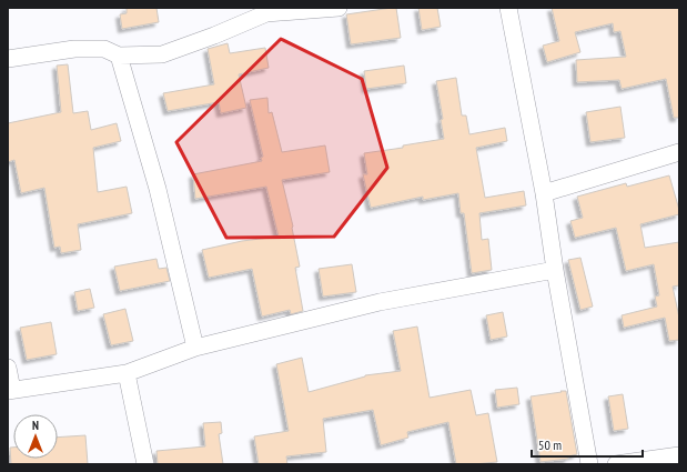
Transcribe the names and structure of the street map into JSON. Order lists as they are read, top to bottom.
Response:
{
  "scale_bar": "50 m",
  "north": "top"
}
